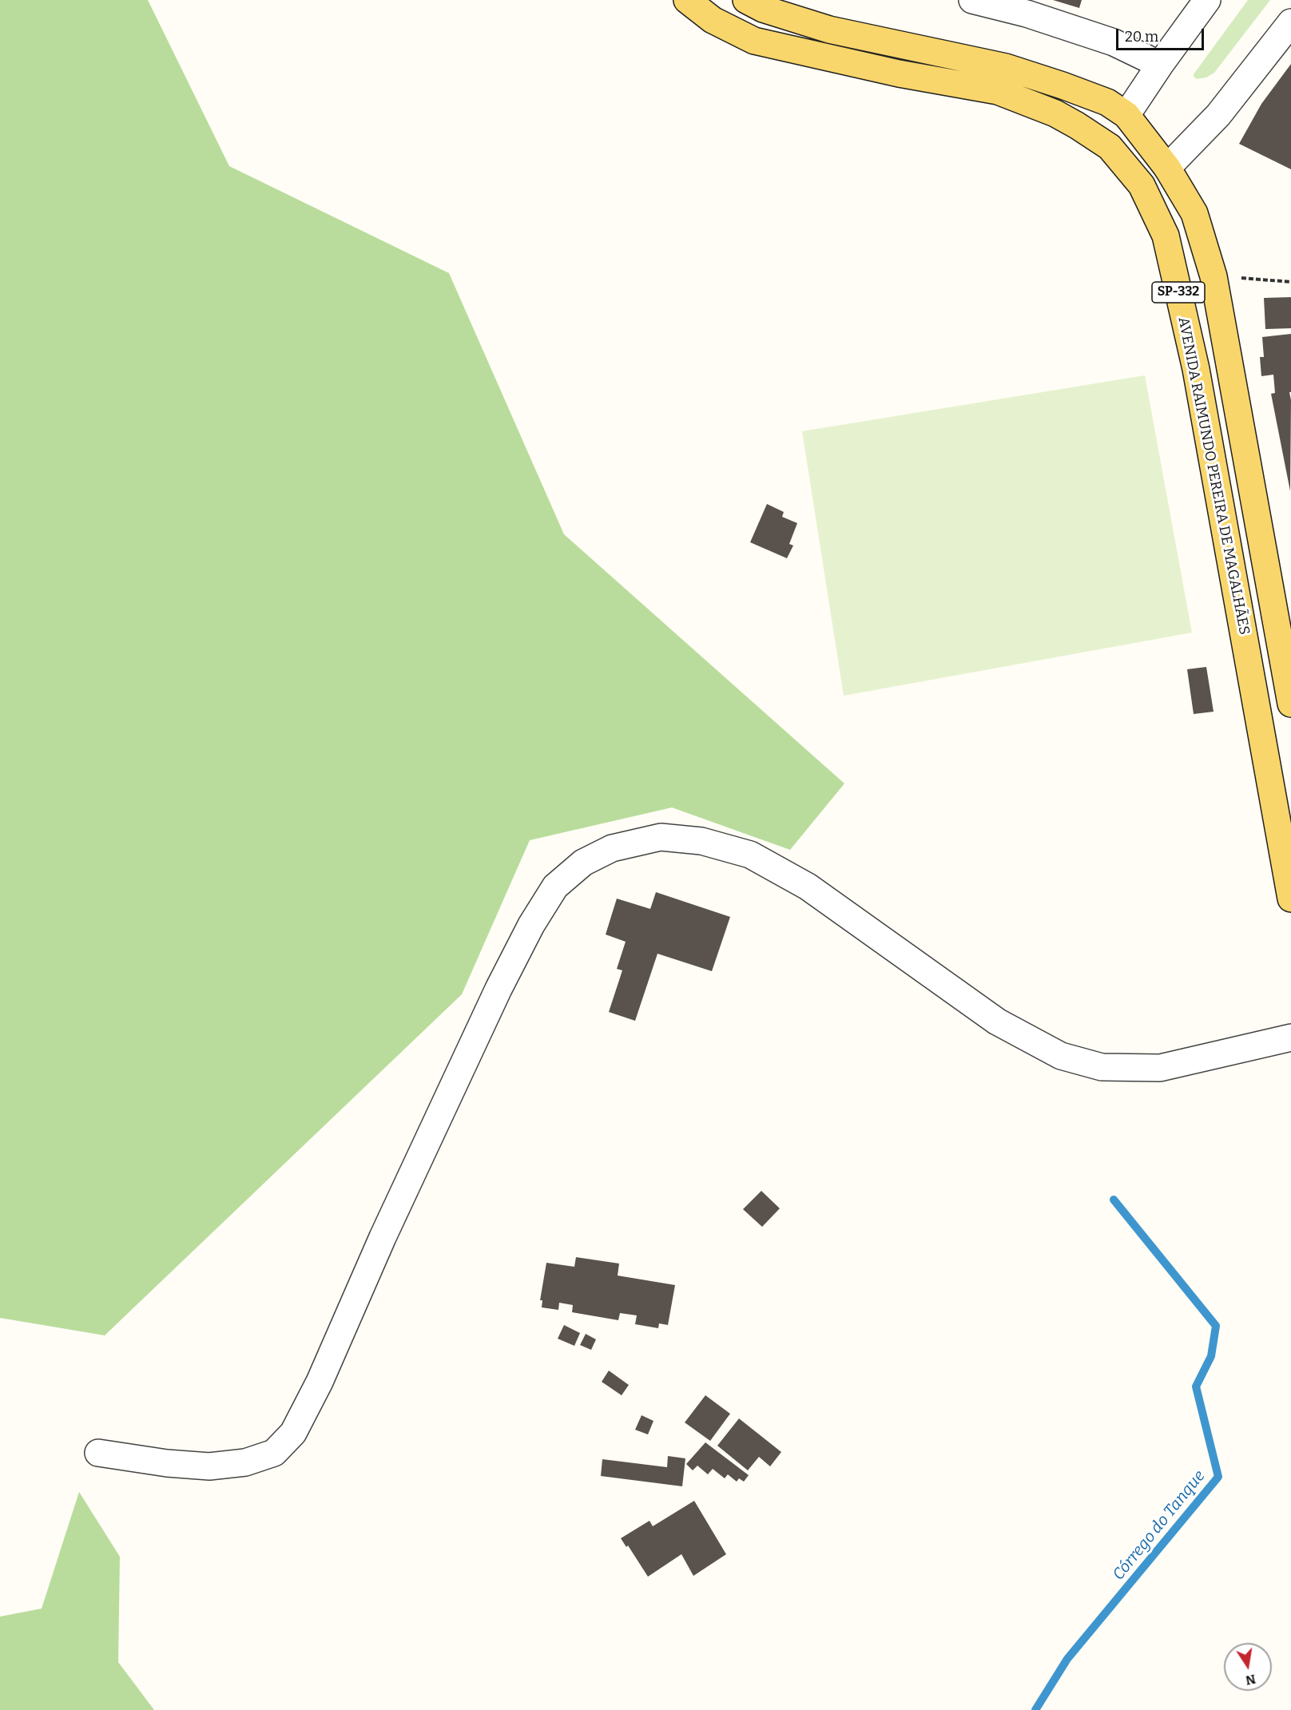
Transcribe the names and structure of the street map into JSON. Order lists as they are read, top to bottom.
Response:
{
  "streets": {
    "main road": ["SP-332", "AVENIDA RAIMUNDO PEREIRA DE MAGALHÃES"]
  },
  "water": ["Córrego do Tanque"],
  "scale_bar": "20 m",
  "north": "bottom"
}
